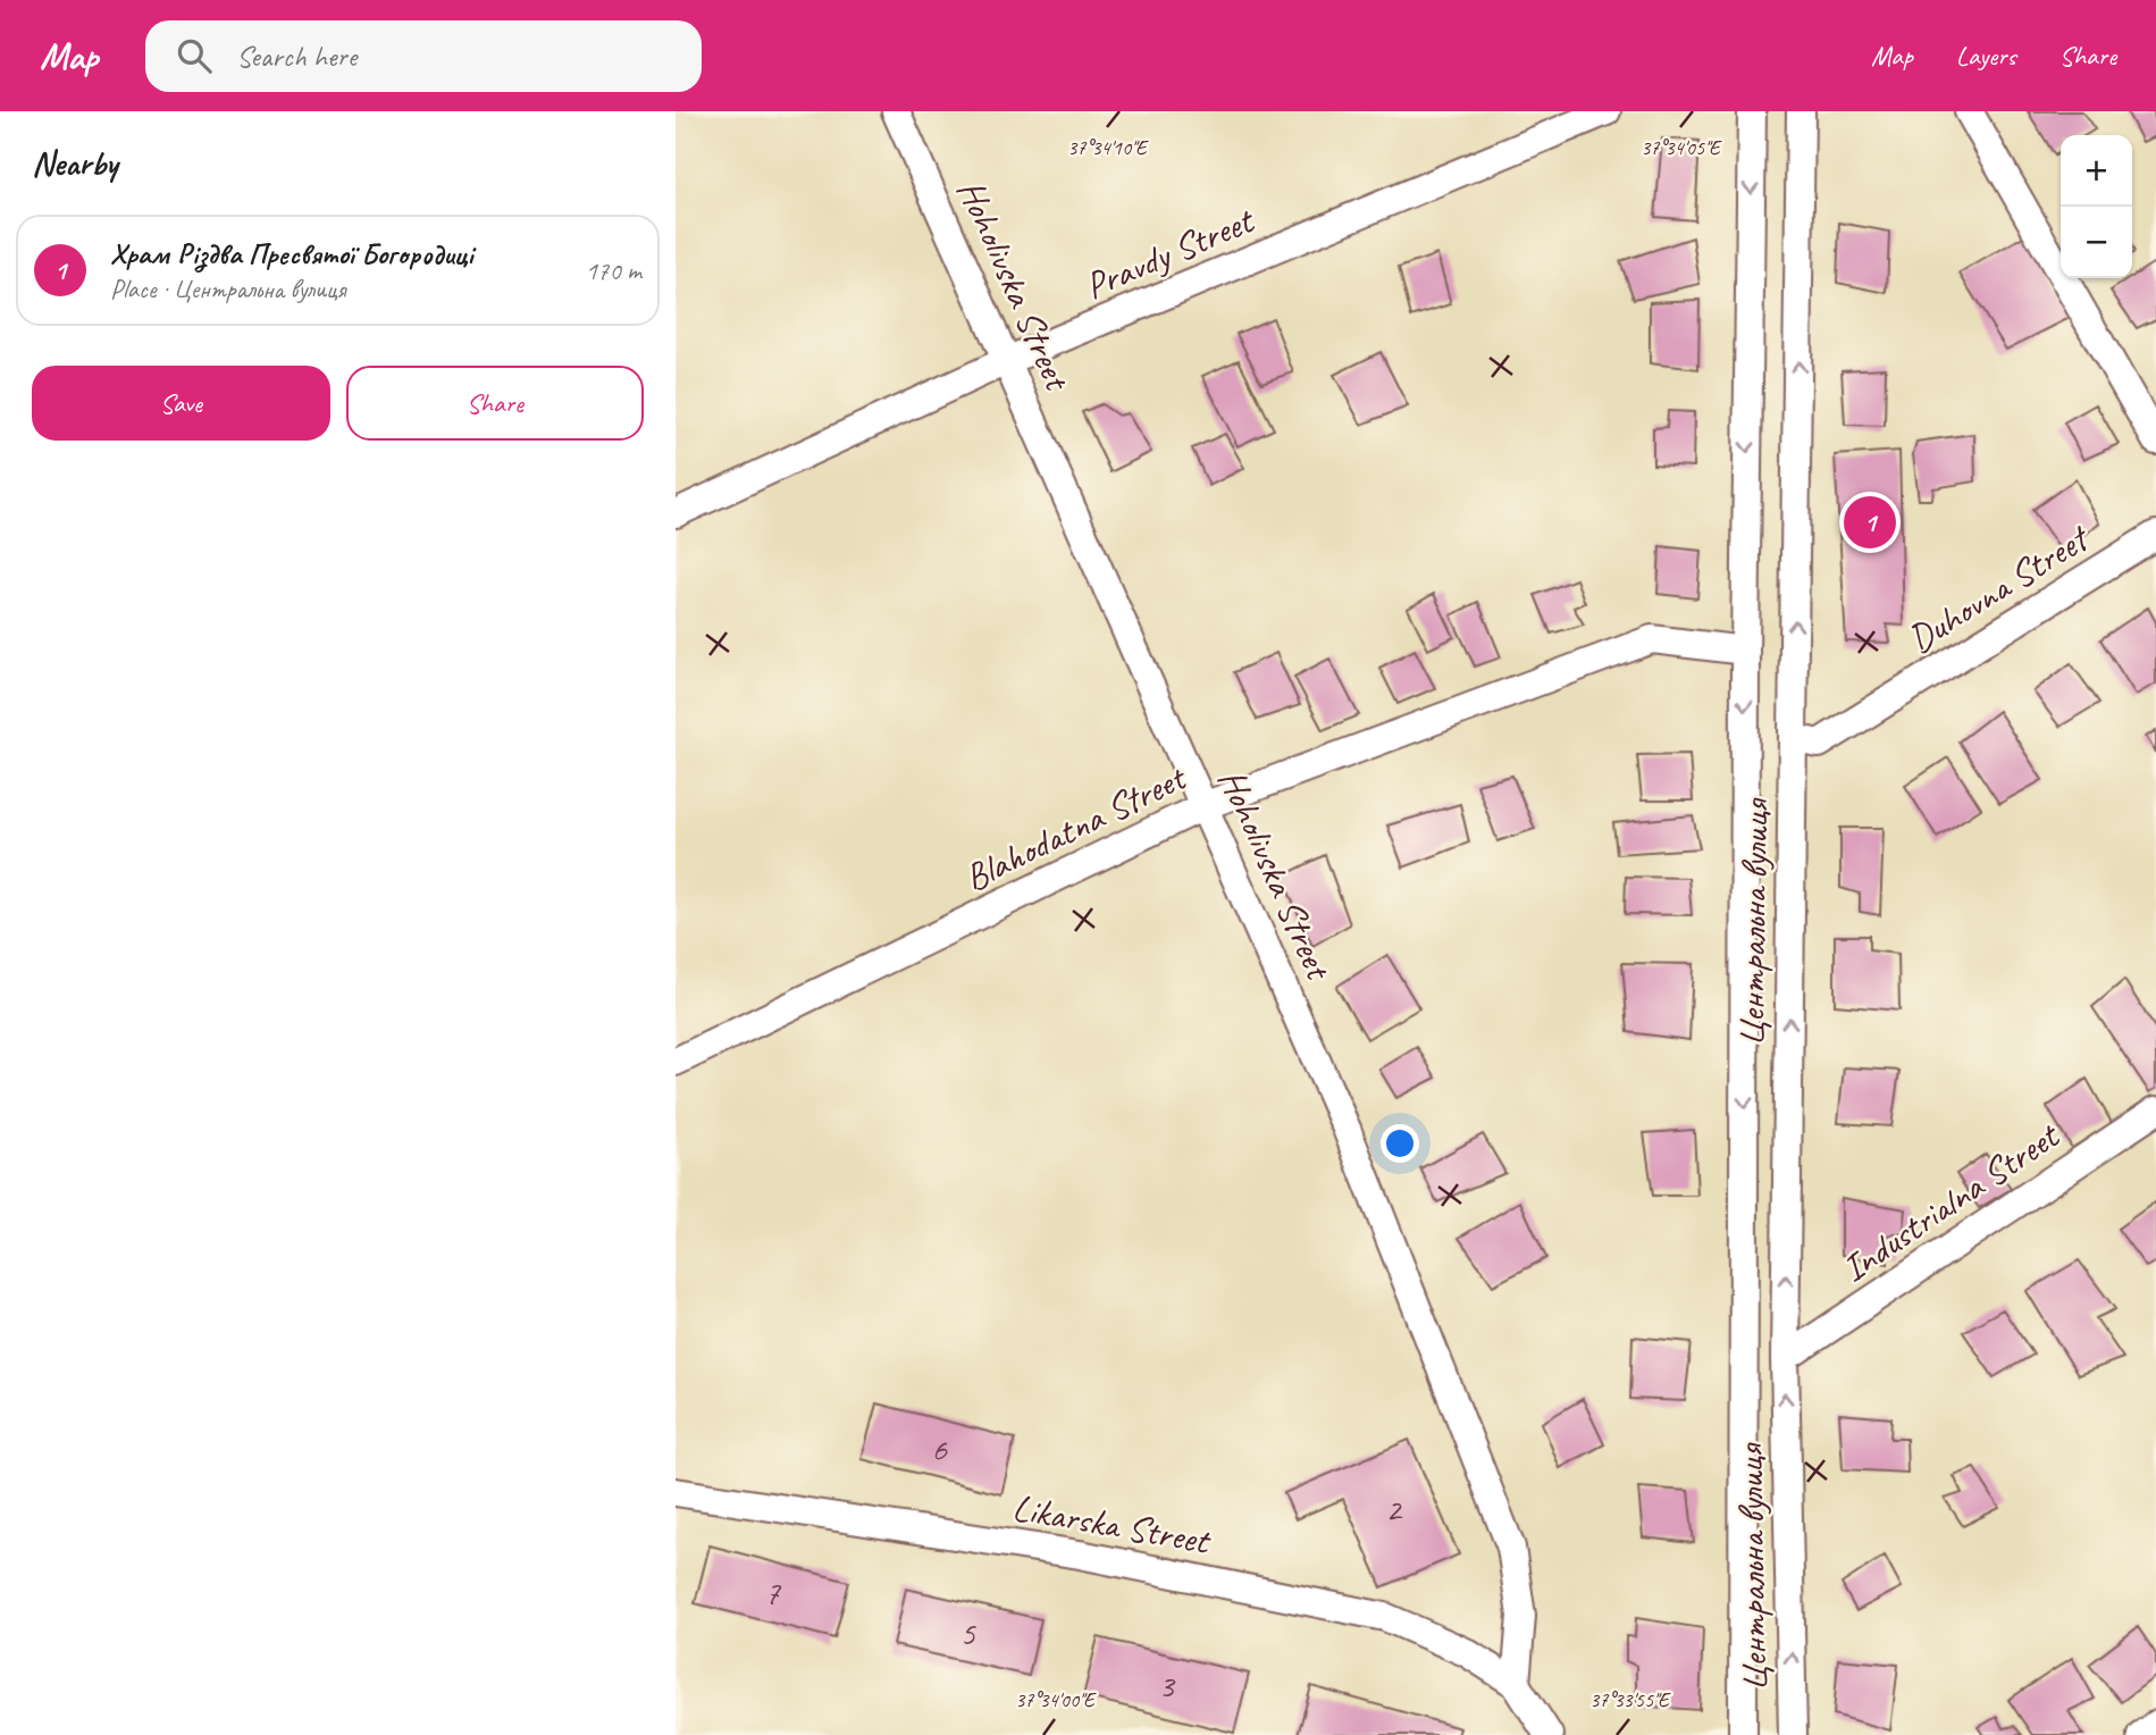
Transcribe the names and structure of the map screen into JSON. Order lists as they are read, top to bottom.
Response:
{
  "streets": {
    "street": [
      "Pravdy Street",
      "Hoholivska Street",
      "Duhovna Street",
      "Blahodatna Street",
      "Центральна вулиця",
      "Industrialna Street",
      "Likarska Street"
    ]
  },
  "crossings": [
    ["Pravdy Street", "Hoholivska Street"],
    ["Hoholivska Street", "Blahodatna Street"],
    ["Hoholivska Street", "Likarska Street"],
    ["Duhovna Street", "Центральна вулиця"],
    ["Blahodatna Street", "Центральна вулиця"],
    ["Центральна вулиця", "Industrialna Street"]
  ],
  "house_numbers": [
    "6",
    "2",
    "7",
    "5",
    "3"
  ],
  "page": {
    "header": "Map",
    "search": "Search here",
    "nav": ["Map", "Layers", "Share"],
    "heading": "Nearby",
    "map_buttons": ["+", "−"],
    "list": [
      {
        "mark": "1",
        "name": "Храм Різдва Пресвятої Богородиці",
        "note": "Place · Центральна вулиця",
        "value": "170 m"
      }
    ],
    "buttons": ["Save", "Share"],
    "pins": "1"
  },
  "coordinates": [
    "37°34'10\"E",
    "37°34'05\"E",
    "37°34'00\"E",
    "37°33'55\"E"
  ]
}
